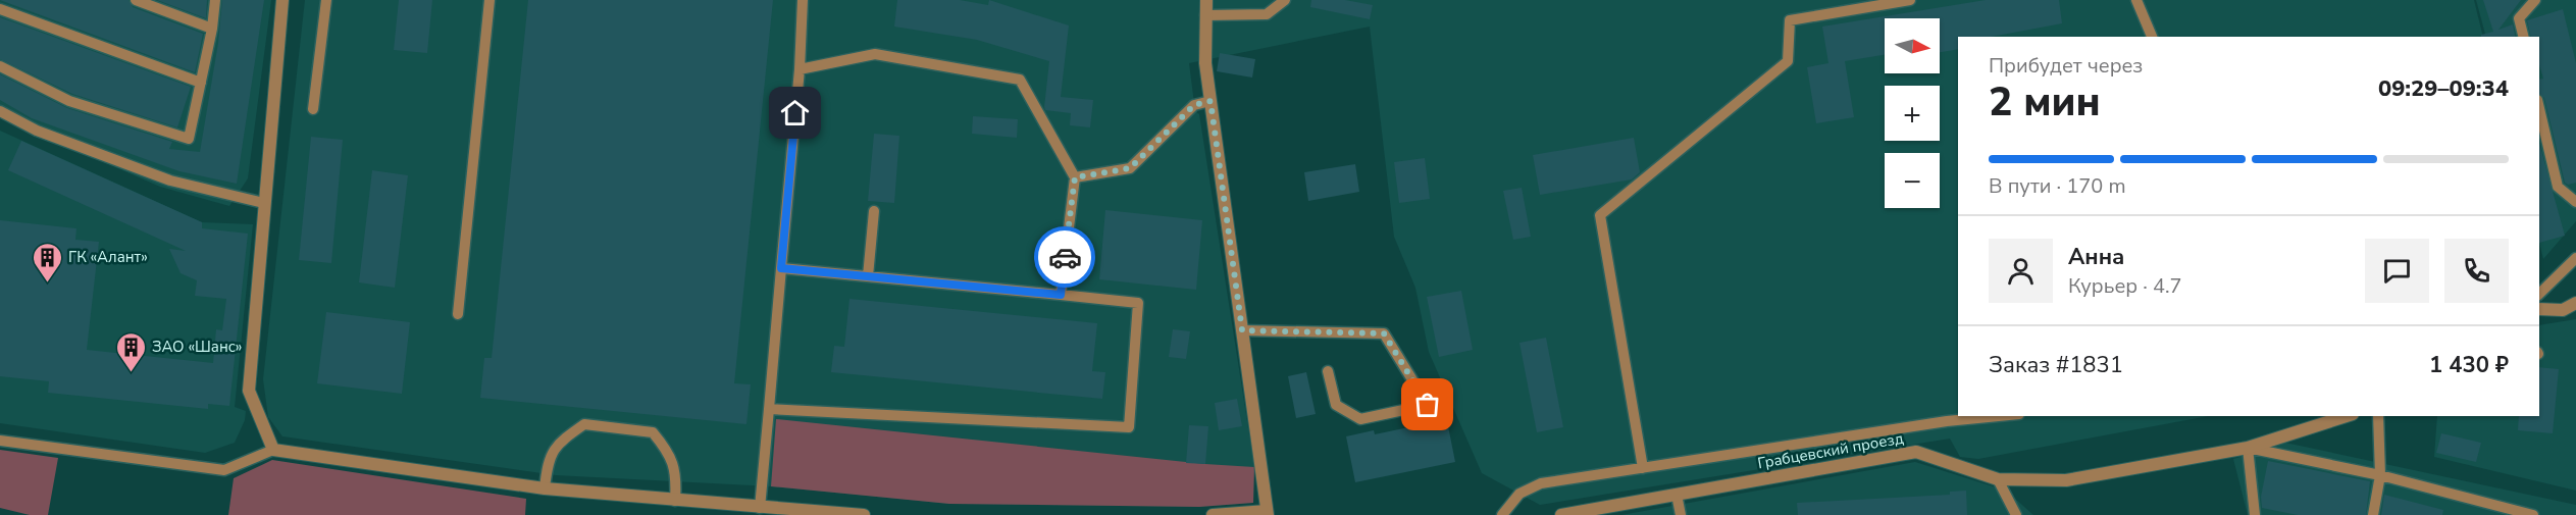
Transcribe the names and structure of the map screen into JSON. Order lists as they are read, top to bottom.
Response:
{
  "streets": {
    "street": ["Грабцевский проезд"]
  },
  "places": {
    "building": ["ГК «Алант»", "ЗАО «Шанс»"]
  },
  "north": "right",
  "page": {
    "map_buttons": ["+", "−"],
    "heading": ["2 мин", "Прибудет через", "09:29–09:34"],
    "panel": [
      "Анна",
      "Курьер · 4.7",
      "Заказ #1831",
      "1 430 ₽"
    ],
    "bar": "В пути · 170 m"
  }
}
